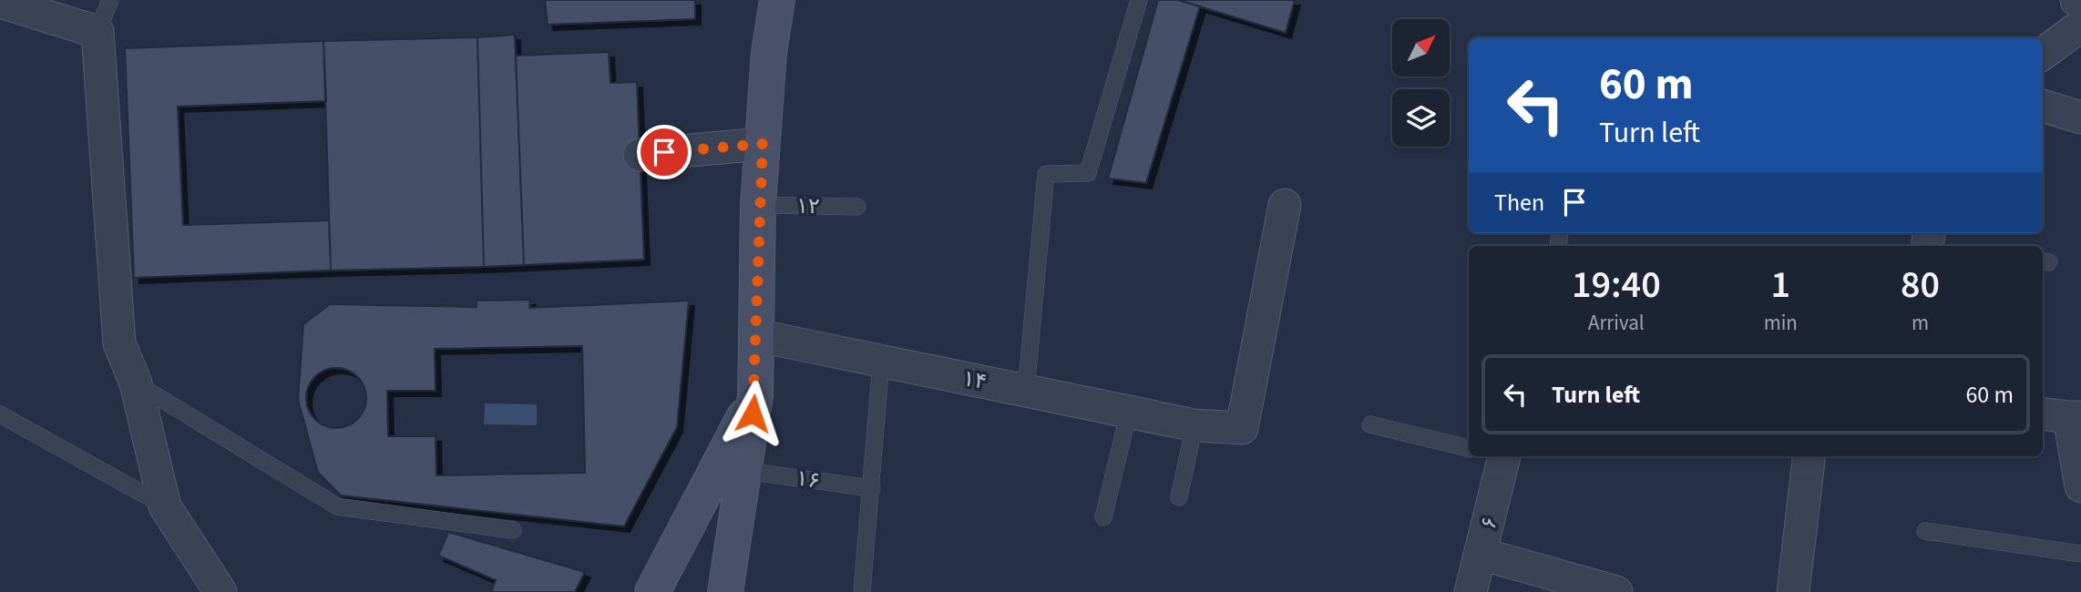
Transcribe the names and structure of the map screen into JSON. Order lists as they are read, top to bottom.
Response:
{
  "streets": {
    "street": ["۱۴", "۶"],
    "lane": ["۱۲", "۱۶"]
  },
  "north": "top right",
  "page": {
    "turn": ["60 m", "Turn left"],
    "then": "Then",
    "eta": [
      "19:40",
      "Arrival",
      "1",
      "min",
      "80",
      "m"
    ],
    "list": [
      {
        "name": "Turn left",
        "value": "60 m"
      }
    ]
  }
}
